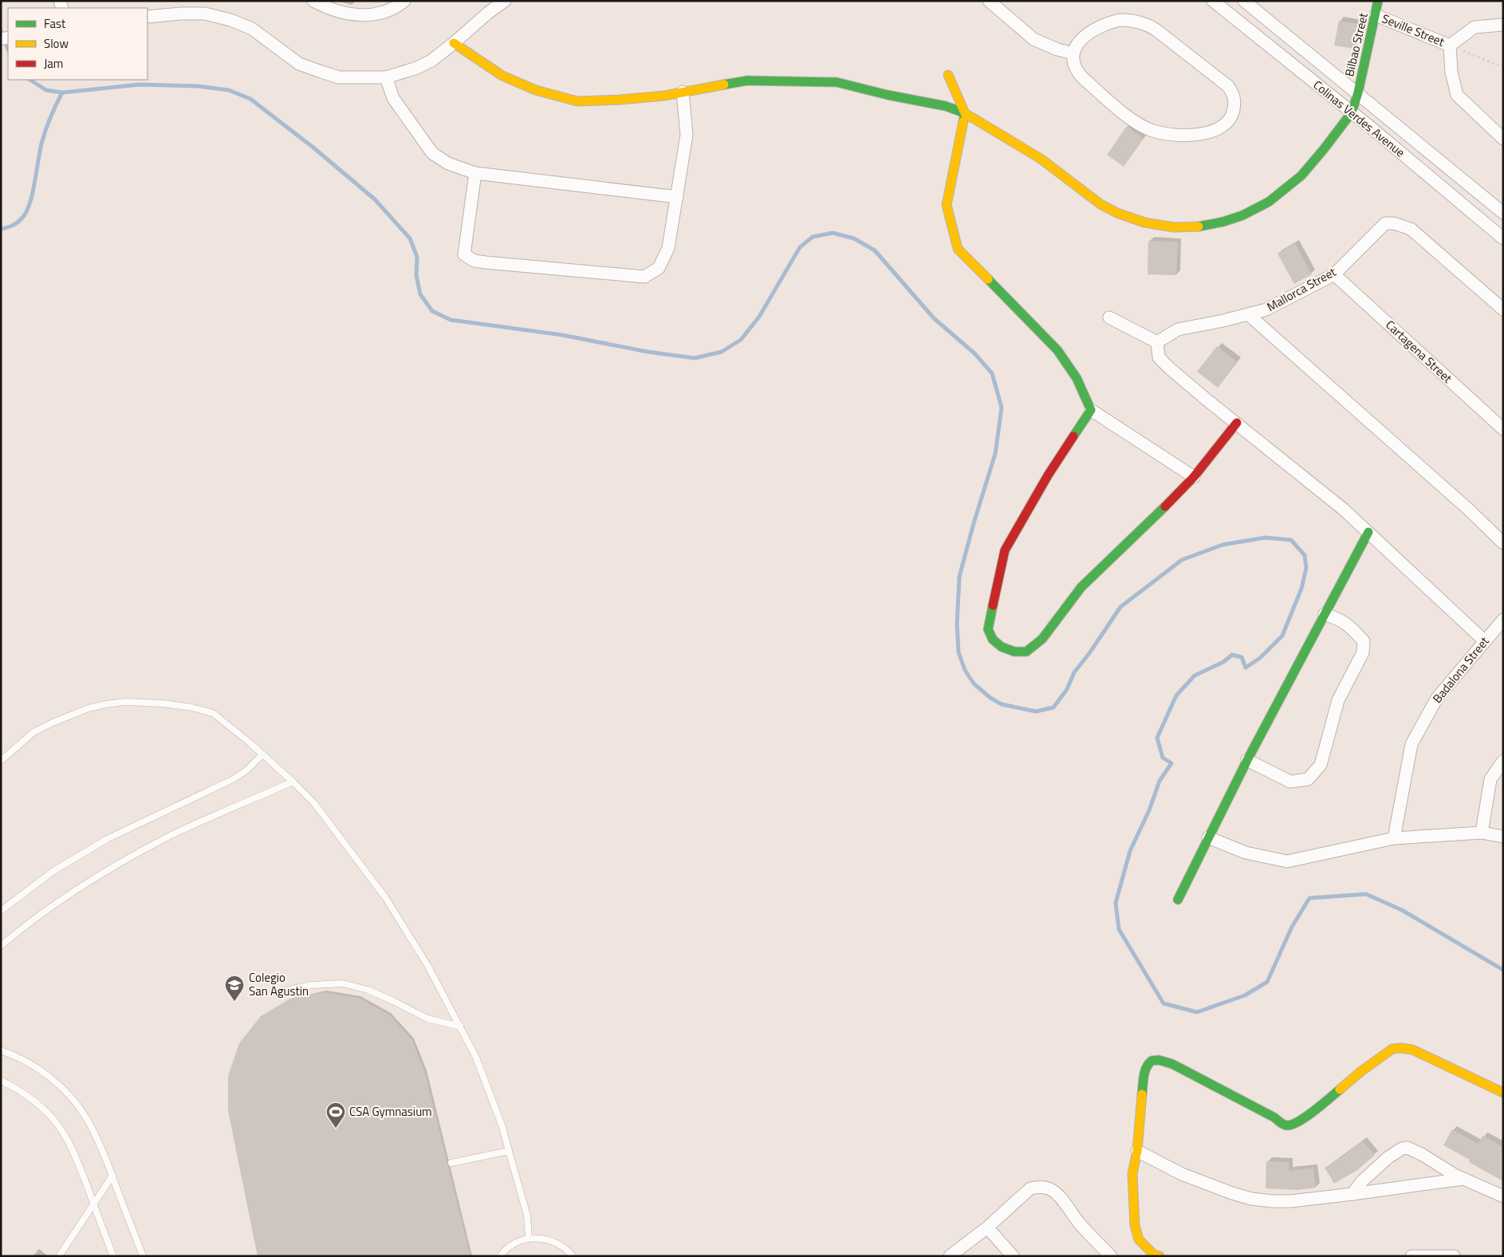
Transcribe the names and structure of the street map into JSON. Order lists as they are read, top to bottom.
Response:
{
  "streets": {
    "street": [
      "Seville Street",
      "Bilbao Street",
      "Colinas Verdes Avenue",
      "Mallorca Street",
      "Cartagena Street",
      "Badalona Street"
    ]
  },
  "crossings": [
    ["Seville Street", "Bilbao Street"],
    ["Bilbao Street", "Colinas Verdes Avenue"],
    ["Mallorca Street", "Cartagena Street"]
  ],
  "places": {
    "school or university": ["Colegio San Agustin"],
    "sports": ["CSA Gymnasium"]
  },
  "legend": ["Fast", "Slow", "Jam"]
}
